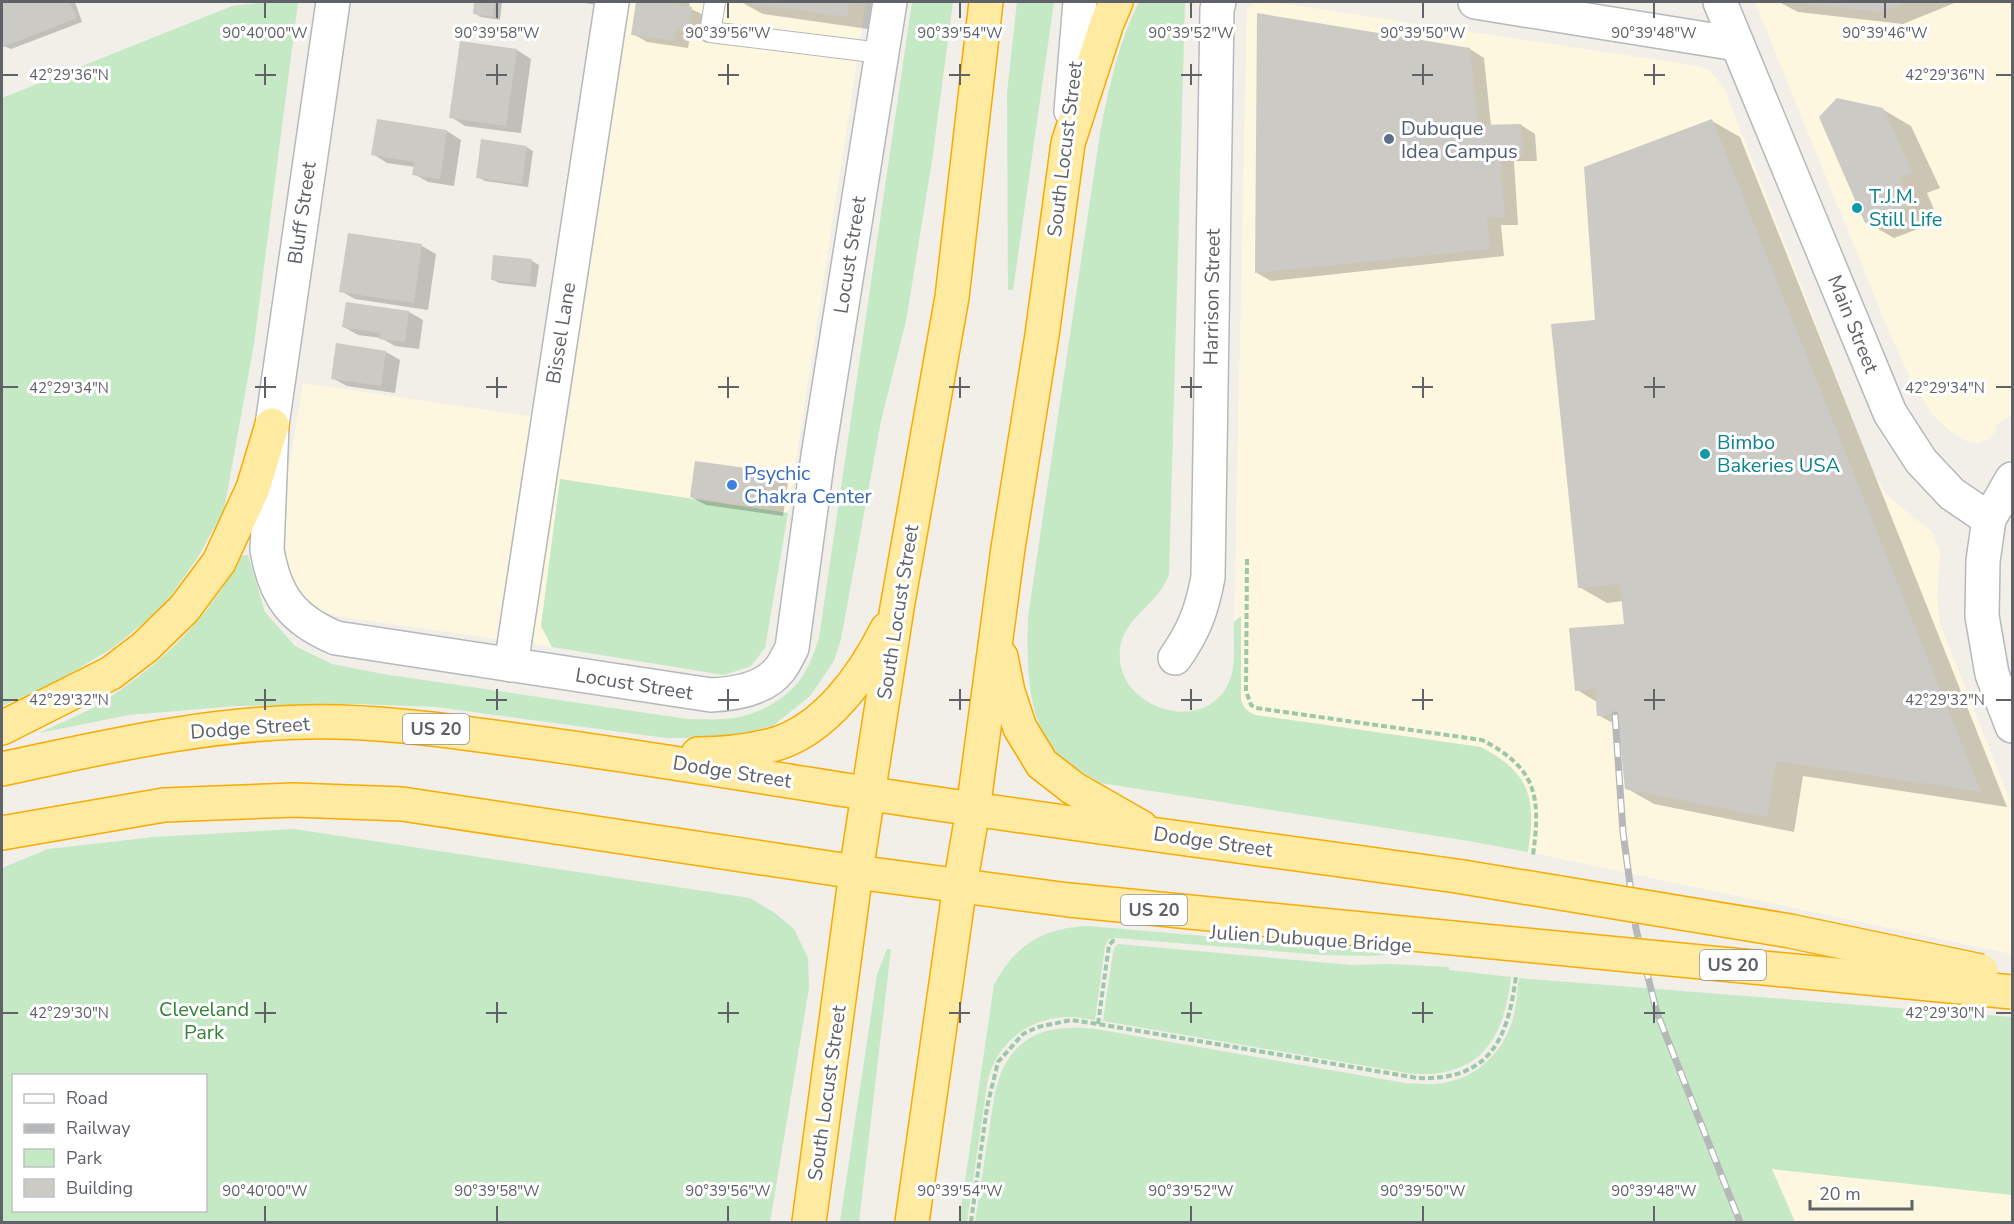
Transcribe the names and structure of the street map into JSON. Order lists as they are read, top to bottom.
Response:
{
  "streets": {
    "highway": ["South Locust Street", "Dodge Street", "US 20"],
    "street": [
      "Bluff Street",
      "Locust Street",
      "Harrison Street",
      "Main Street",
      "Bissel Lane"
    ]
  },
  "crossings": [
    ["South Locust Street", "Dodge Street"],
    ["South Locust Street", "US 20"],
    ["Bluff Street", "Locust Street"],
    ["Locust Street", "Bissel Lane"]
  ],
  "parks": ["Cleveland Park"],
  "places": [
    "Dubuque Idea Campus",
    "T.J.M. Still Life",
    "Bimbo Bakeries USA",
    "Psychic Chakra Center"
  ],
  "legend": [
    "Road",
    "Railway",
    "Park",
    "Building"
  ],
  "scale_bar": "20 m",
  "coordinates": [
    "90°40'00\"W",
    "90°39'58\"W",
    "90°39'56\"W",
    "90°39'54\"W",
    "90°39'52\"W",
    "90°39'50\"W",
    "90°39'48\"W",
    "90°39'46\"W",
    "42°29'36\"N",
    "42°29'34\"N",
    "42°29'32\"N",
    "42°29'30\"N"
  ]
}
